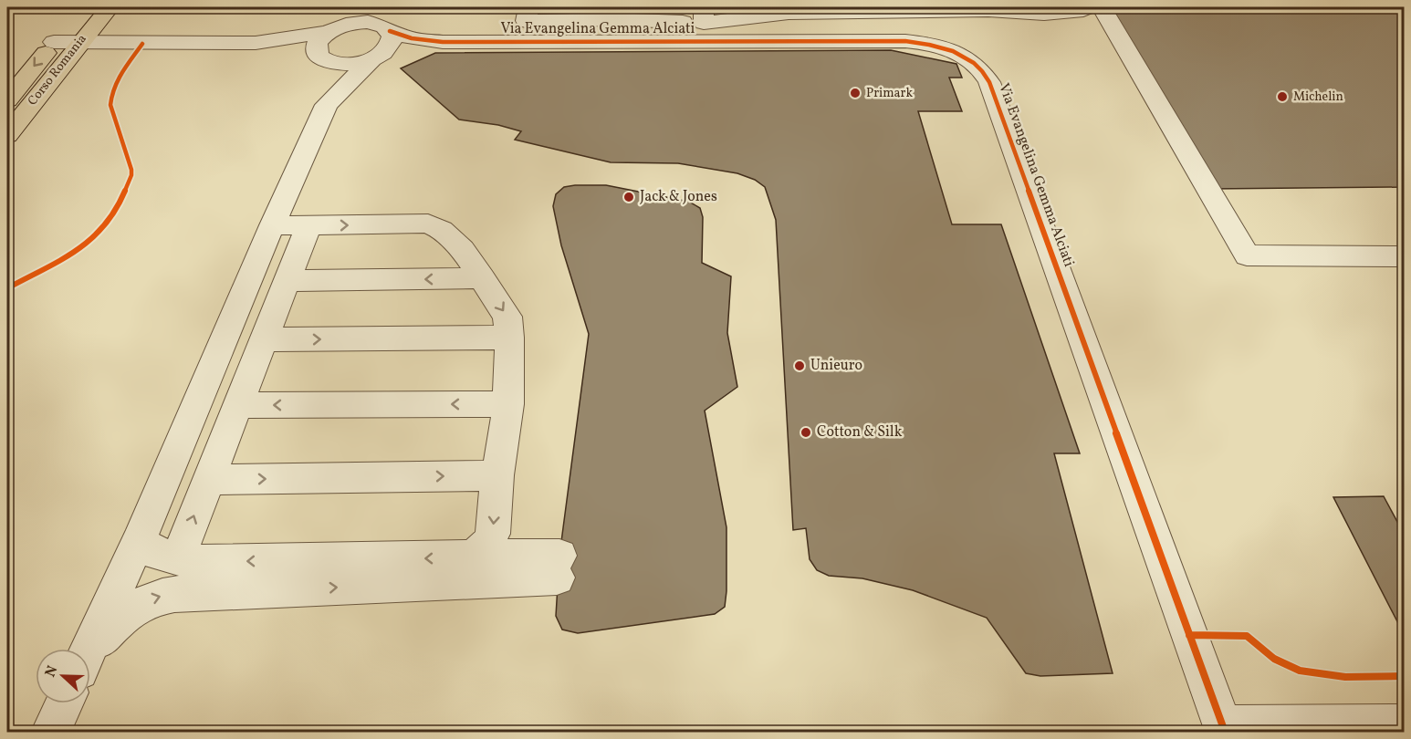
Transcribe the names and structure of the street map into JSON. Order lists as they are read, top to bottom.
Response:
{
  "streets": {
    "main road": ["Corso Romania"],
    "street": ["Via Evangelina Gemma Alciati"]
  },
  "places": [
    "Primark",
    "Michelin",
    "Jack & Jones",
    "Unieuro",
    "Cotton & Silk"
  ],
  "north": "left"
}
